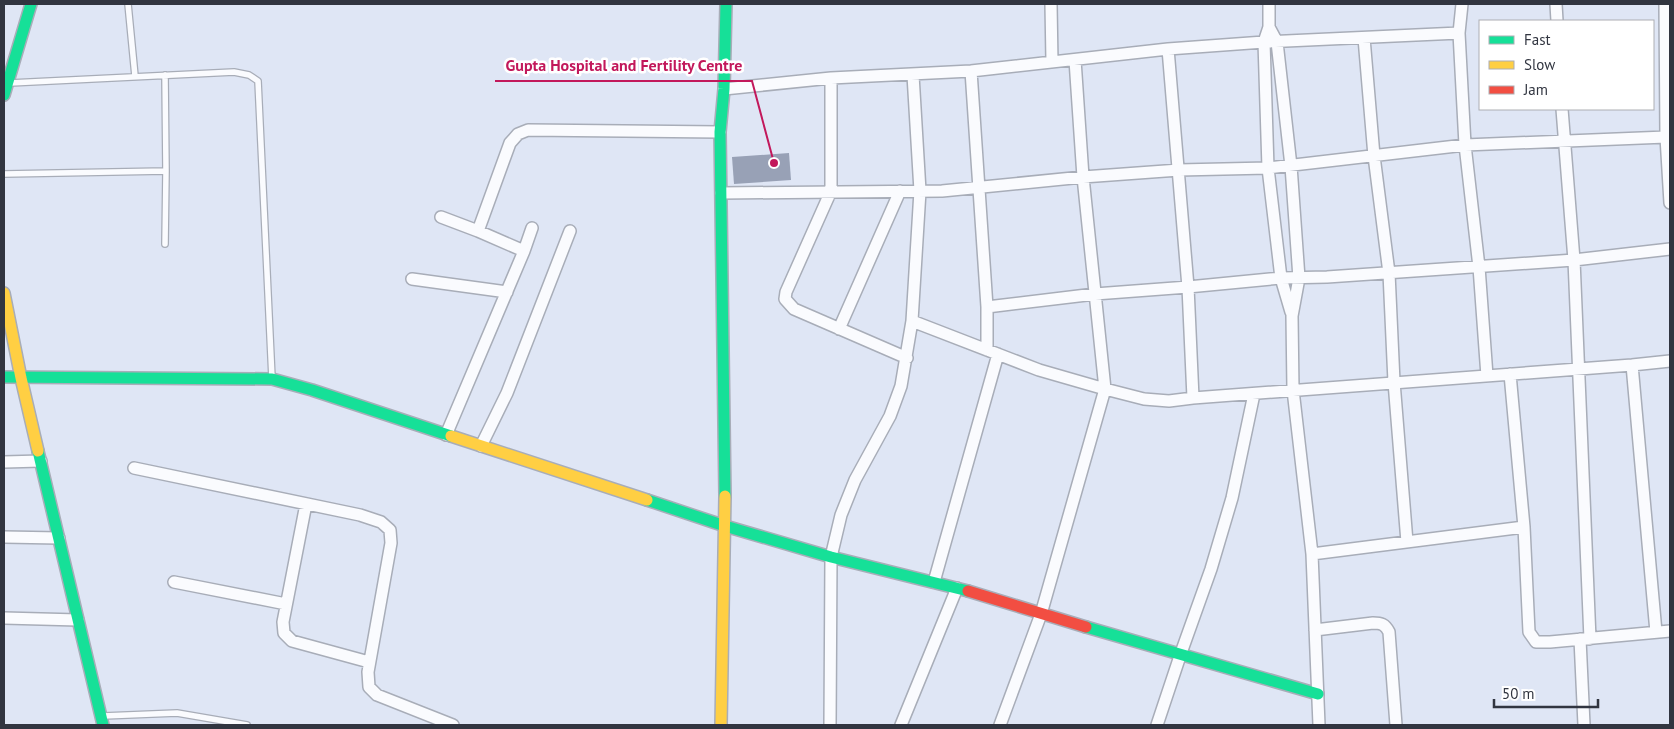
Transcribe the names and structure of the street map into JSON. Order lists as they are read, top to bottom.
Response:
{
  "places": ["Gupta Hospital and Fertility Centre"],
  "legend": ["Fast", "Slow", "Jam"],
  "scale_bar": "50 m"
}
